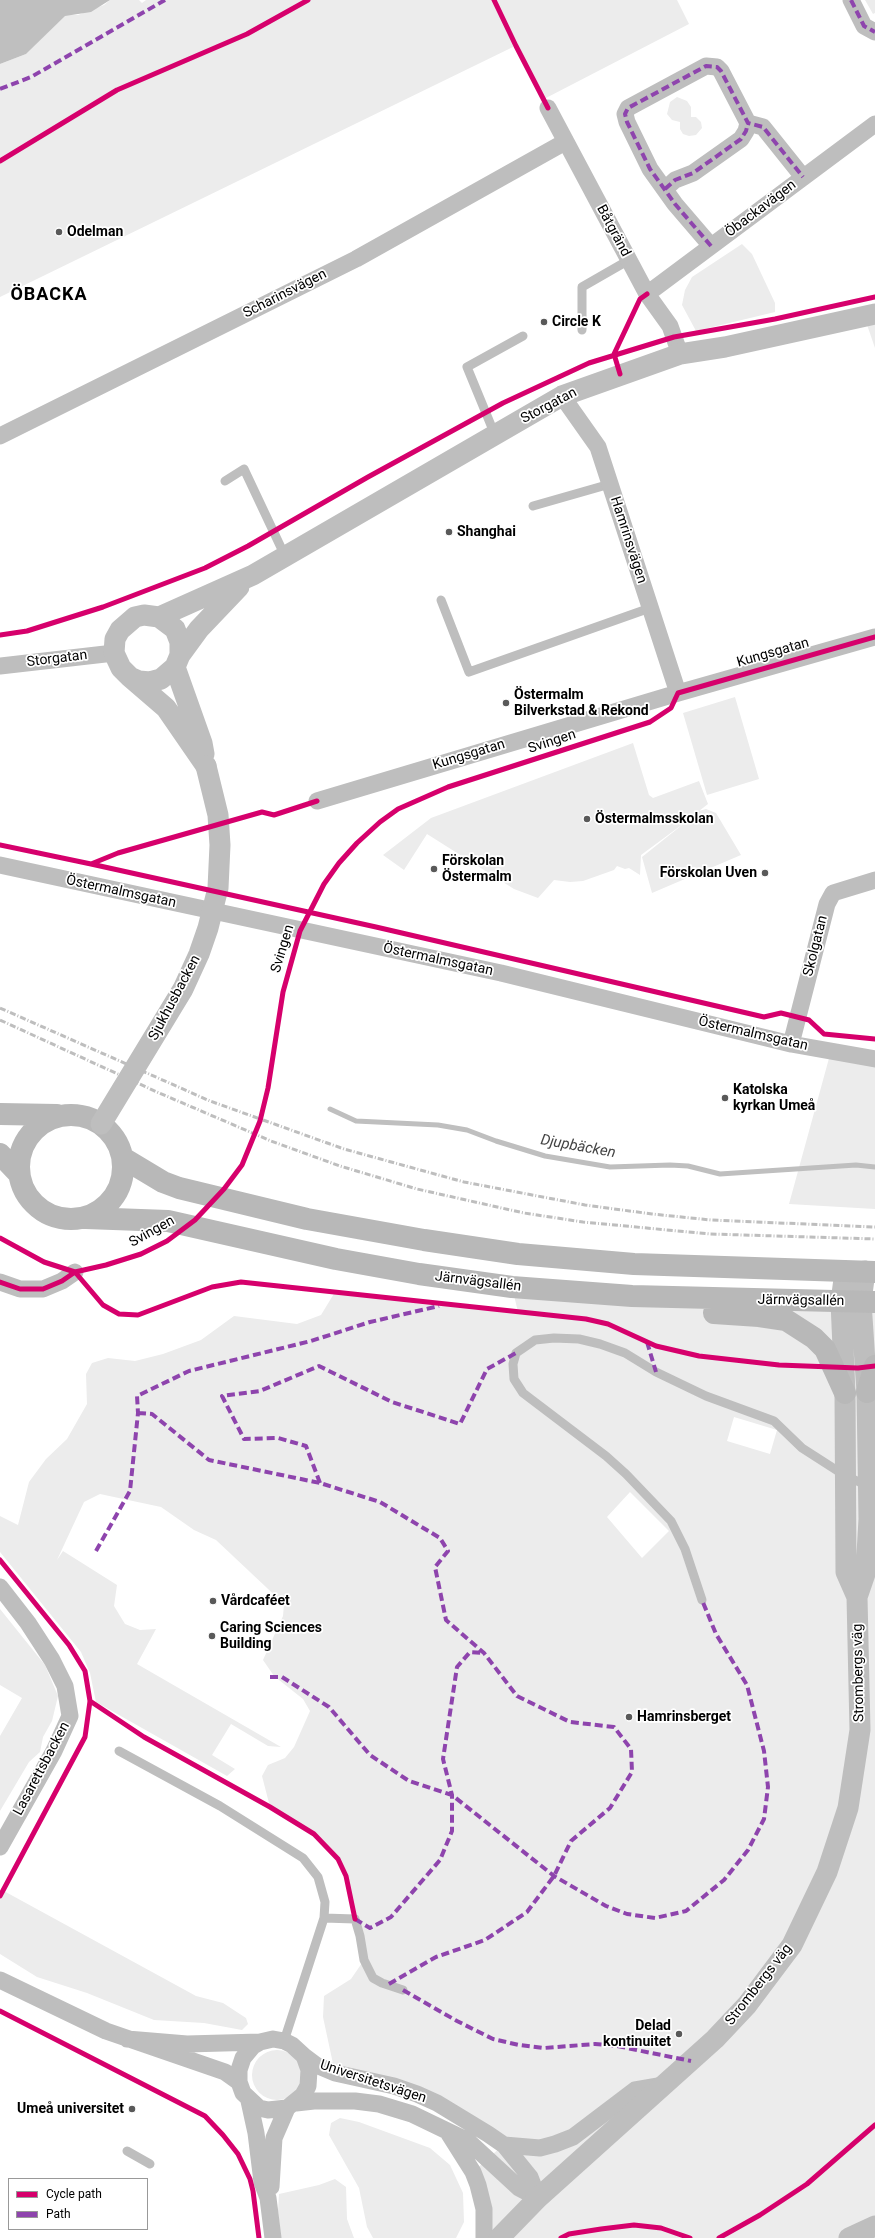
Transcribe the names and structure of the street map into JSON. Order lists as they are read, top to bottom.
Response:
{
  "streets": {
    "main road": ["Järnvägsallén"],
    "street": [
      "Öbackavägen",
      "Båtgränd",
      "Scharinsvägen",
      "Storgatan",
      "Hamrinsvägen",
      "Kungsgatan",
      "Östermalmsgatan",
      "Skolgatan",
      "Sjukhusbacken",
      "Strombergs väg",
      "Lasarettsbacken",
      "Universitetsvägen"
    ],
    "cycle path": ["Svingen"]
  },
  "crossings": [
    ["Öbackavägen", "Båtgränd"],
    ["Båtgränd", "Scharinsvägen"],
    ["Båtgränd", "Storgatan"],
    ["Storgatan", "Hamrinsvägen"],
    ["Storgatan", "Sjukhusbacken"],
    ["Hamrinsvägen", "Kungsgatan"],
    ["Östermalmsgatan", "Skolgatan"],
    ["Sjukhusbacken", "Järnvägsallén"],
    ["Järnvägsallén", "Strombergs väg"],
    ["Strombergs väg", "Universitetsvägen"]
  ],
  "districts": ["ÖBACKA"],
  "water": ["Djupbäcken"],
  "places": [
    "Odelman",
    "Circle K",
    "Shanghai",
    "Östermalm Bilverkstad & Rekond",
    "Östermalmsskolan",
    "Förskolan Östermalm",
    "Förskolan Uven",
    "Katolska kyrkan Umeå",
    "Vårdcaféet",
    "Caring Sciences Building",
    "Hamrinsberget",
    "Delad kontinuitet",
    "Umeå universitet"
  ],
  "legend": ["Cycle path", "Path"]
}
